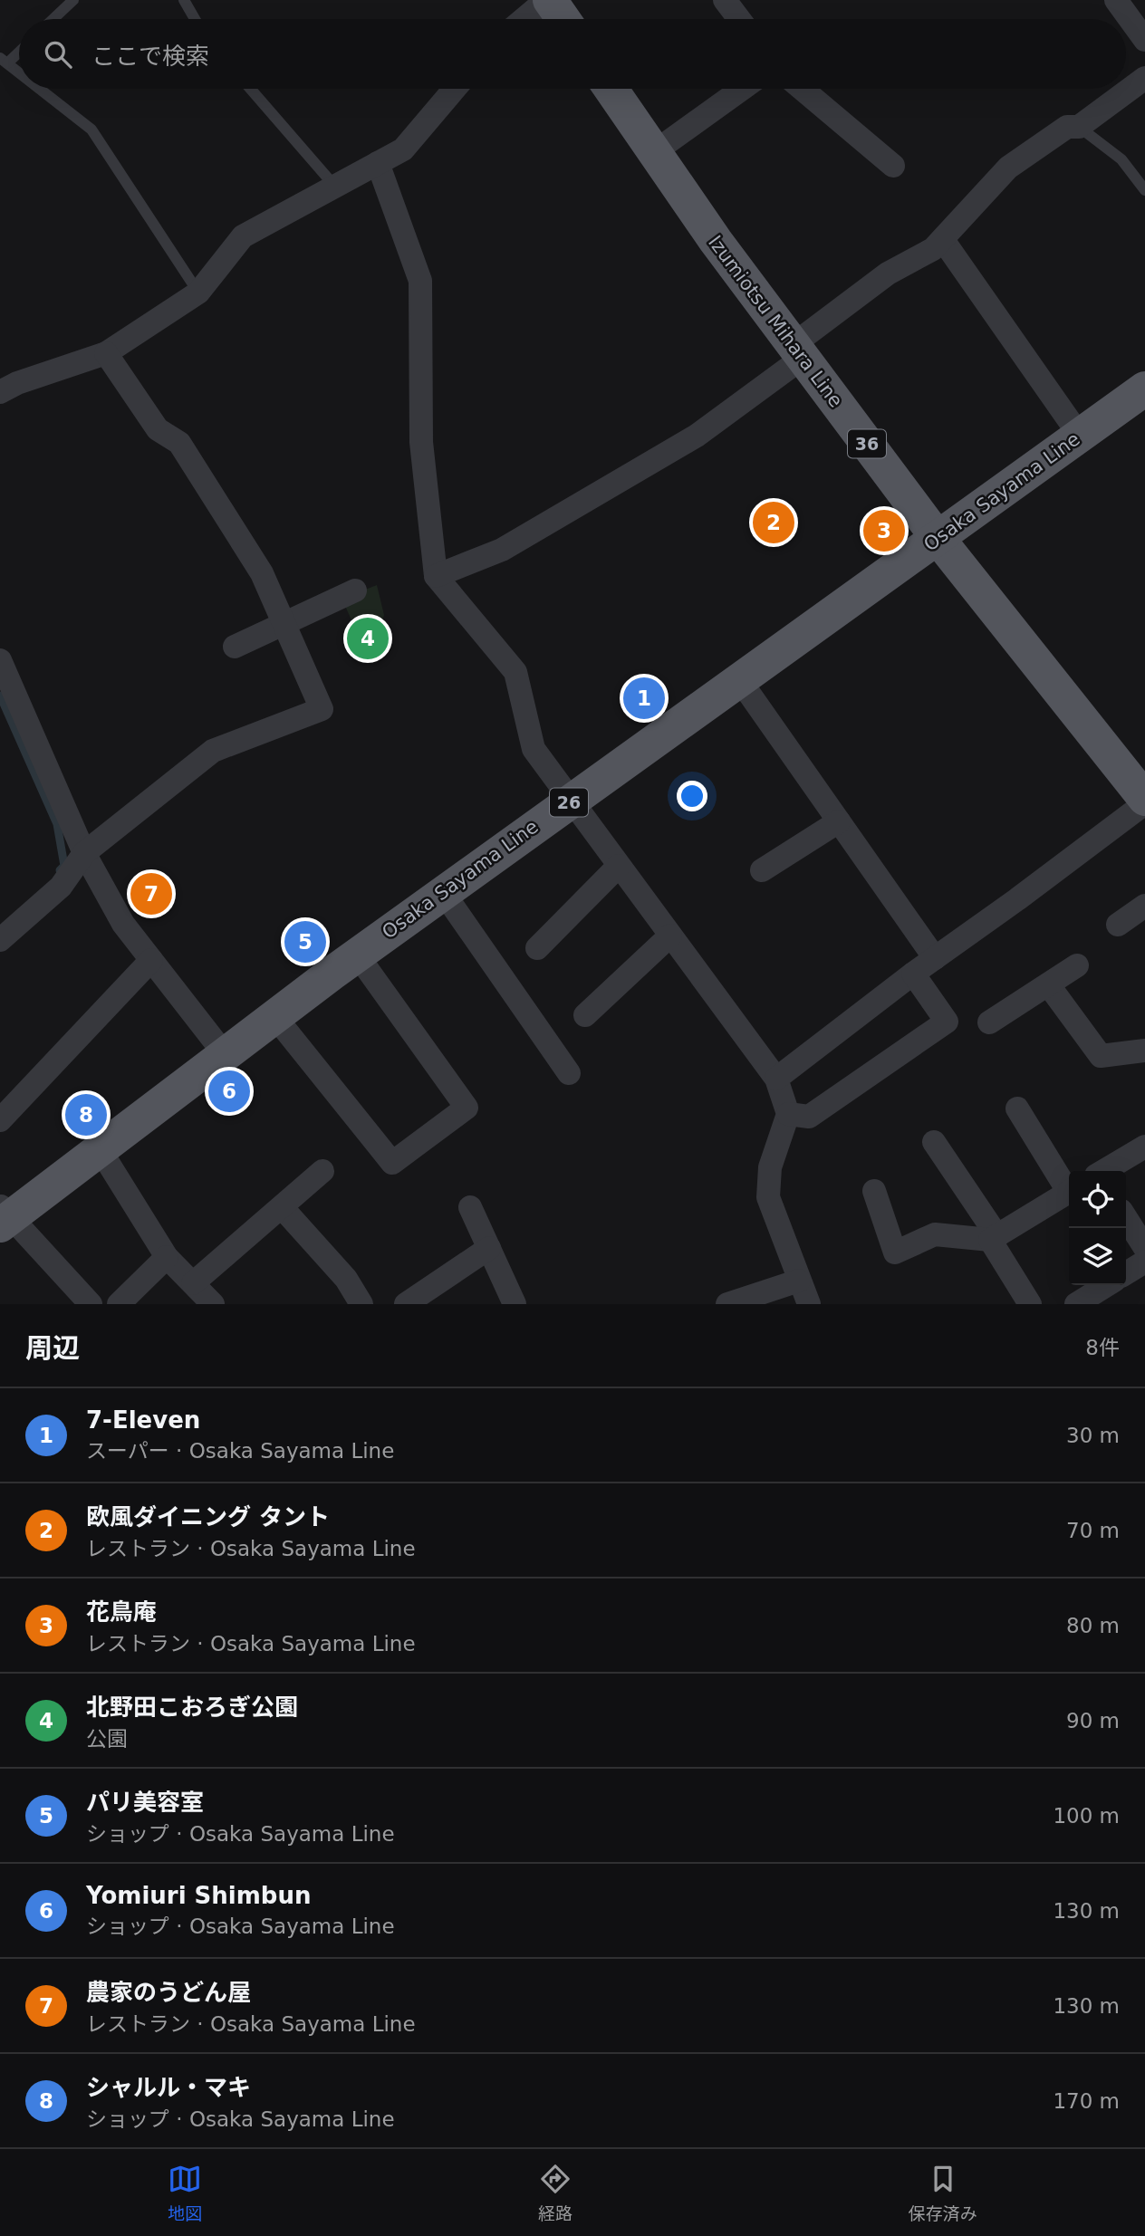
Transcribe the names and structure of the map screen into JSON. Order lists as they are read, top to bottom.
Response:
{
  "streets": {
    "main road": [
      "Izumiotsu Mihara Line",
      "36",
      "Osaka Sayama Line",
      "26"
    ]
  },
  "crossings": [
    ["Izumiotsu Mihara Line", "Osaka Sayama Line"]
  ],
  "page": {
    "search": "ここで検索",
    "pins": [
      "2",
      "3",
      "4",
      "1",
      "7",
      "5",
      "6",
      "8"
    ],
    "heading": ["周辺", "8件"],
    "list": [
      {
        "mark": "1",
        "name": "7-Eleven",
        "note": "スーパー · Osaka Sayama Line",
        "value": "30 m"
      },
      {
        "mark": "2",
        "name": "欧風ダイニング タント",
        "note": "レストラン · Osaka Sayama Line",
        "value": "70 m"
      },
      {
        "mark": "3",
        "name": "花鳥庵",
        "note": "レストラン · Osaka Sayama Line",
        "value": "80 m"
      },
      {
        "mark": "4",
        "name": "北野田こおろぎ公園",
        "note": "公園",
        "value": "90 m"
      },
      {
        "mark": "5",
        "name": "パリ美容室",
        "note": "ショップ · Osaka Sayama Line",
        "value": "100 m"
      },
      {
        "mark": "6",
        "name": "Yomiuri Shimbun",
        "note": "ショップ · Osaka Sayama Line",
        "value": "130 m"
      },
      {
        "mark": "7",
        "name": "農家のうどん屋",
        "note": "レストラン · Osaka Sayama Line",
        "value": "130 m"
      },
      {
        "mark": "8",
        "name": "シャルル・マキ",
        "note": "ショップ · Osaka Sayama Line",
        "value": "170 m"
      }
    ],
    "nav": ["地図", "経路", "保存済み"]
  }
}
